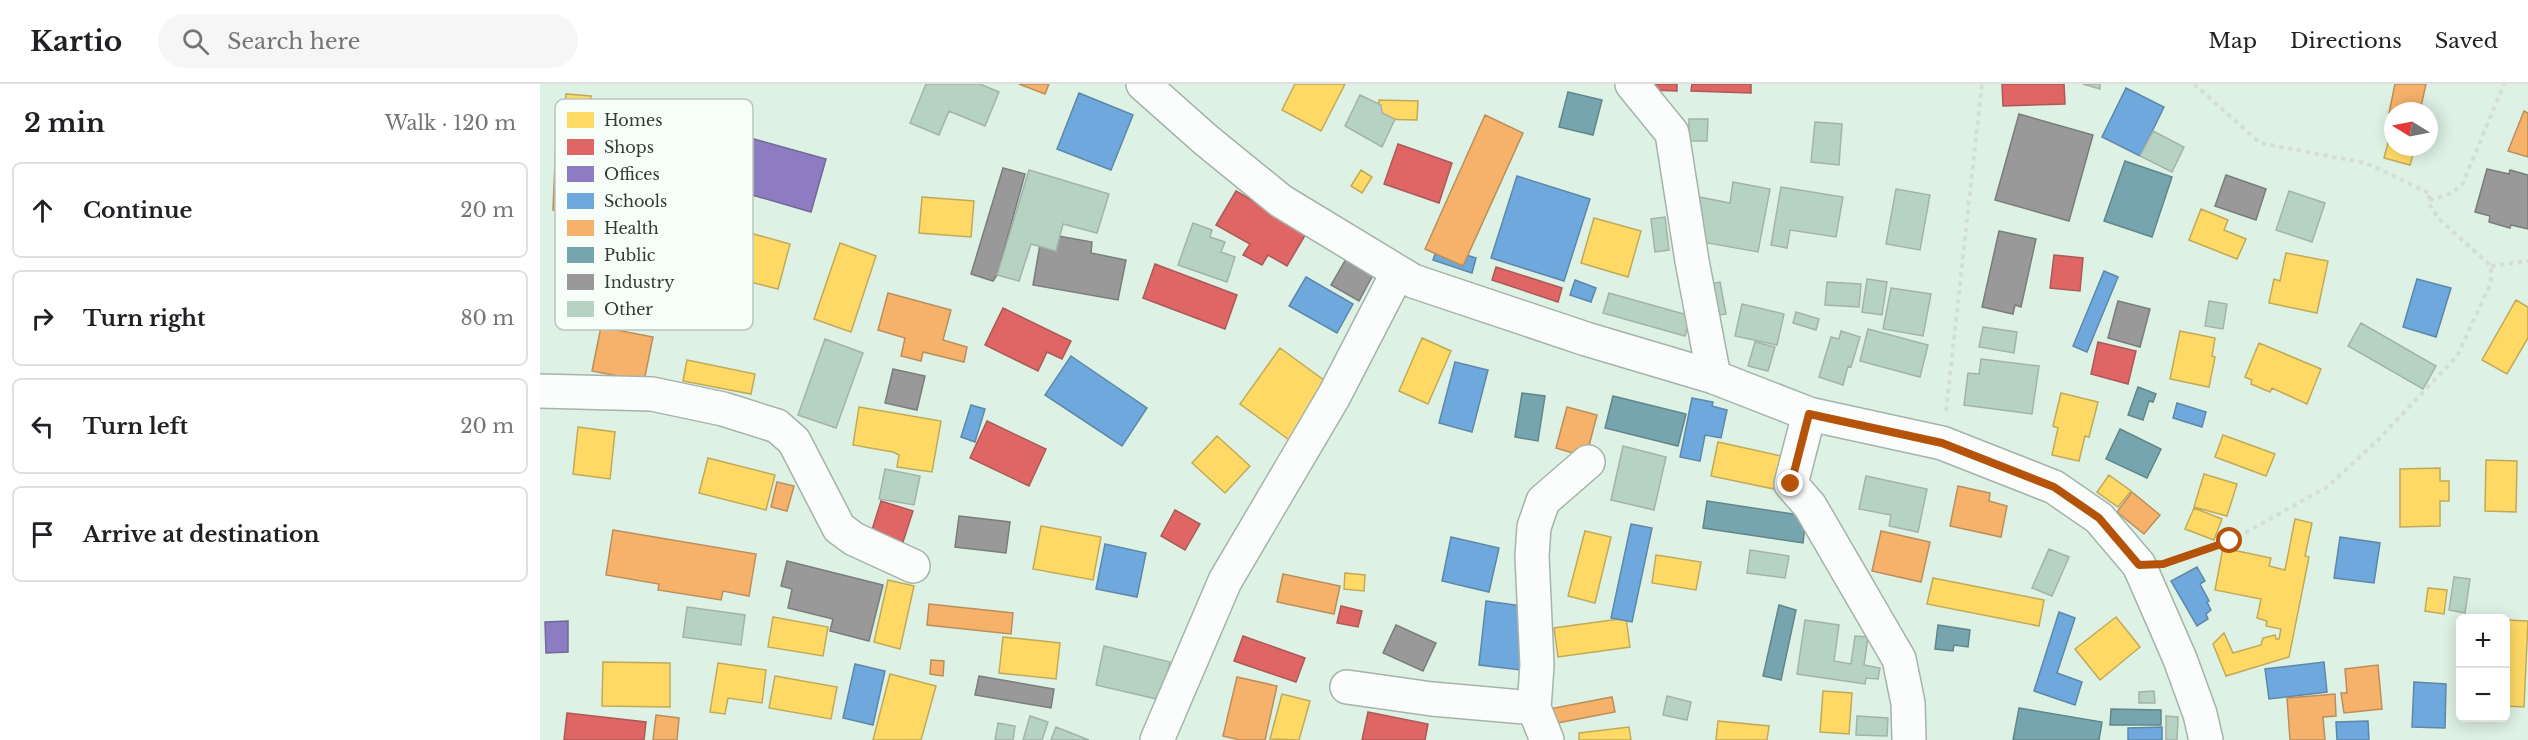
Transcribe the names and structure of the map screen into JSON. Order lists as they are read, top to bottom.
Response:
{
  "legend": [
    "Homes",
    "Shops",
    "Offices",
    "Schools",
    "Health",
    "Public",
    "Industry",
    "Other"
  ],
  "north": "left",
  "page": {
    "header": "Kartio",
    "search": "Search here",
    "nav": ["Map", "Directions", "Saved"],
    "heading": ["2 min", "Walk · 120 m"],
    "list": [
      ["Continue", "20 m"],
      ["Turn right", "80 m"],
      ["Turn left", "20 m"],
      "Arrive at destination"
    ],
    "map_buttons": ["+", "−"]
  }
}
